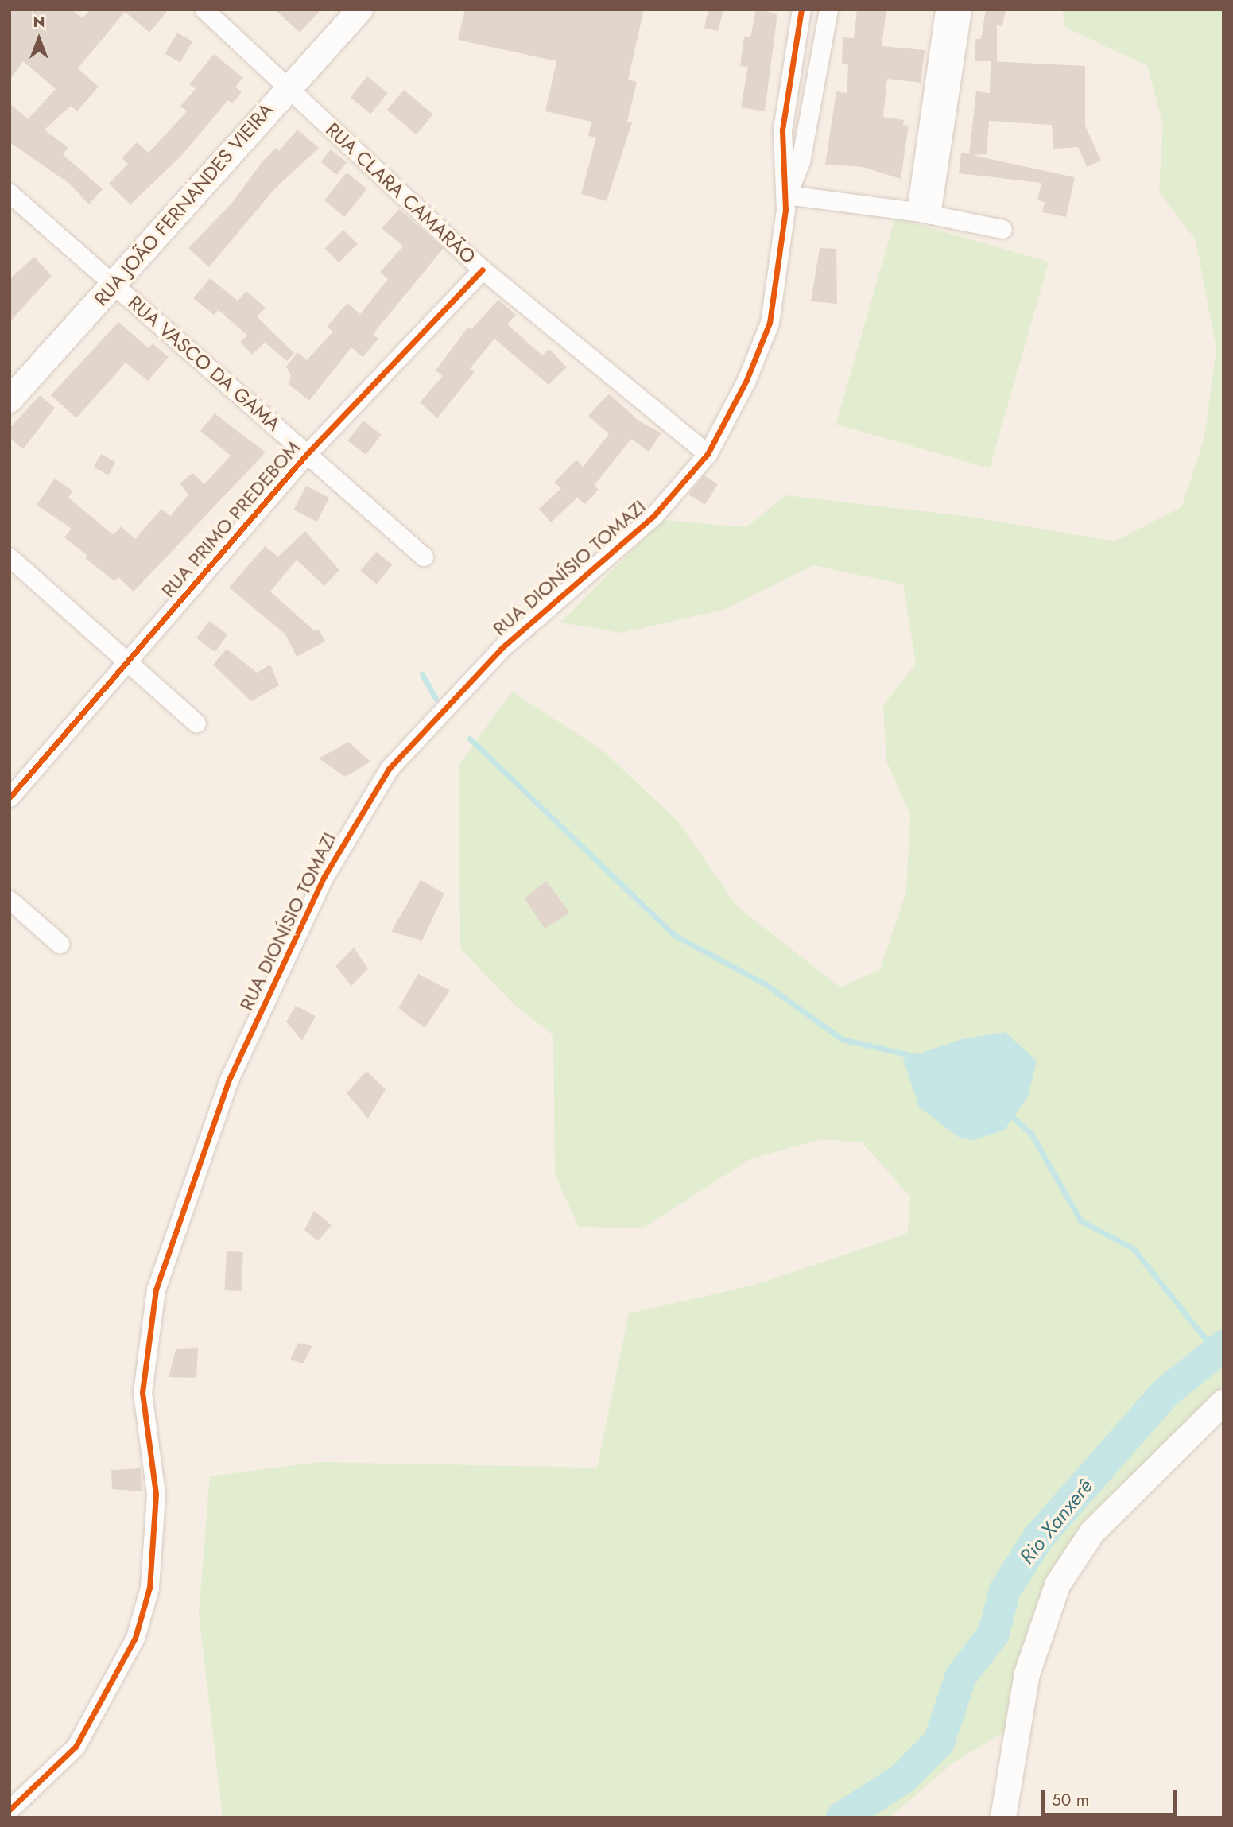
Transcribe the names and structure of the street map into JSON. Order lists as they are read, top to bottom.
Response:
{
  "streets": {
    "street": [
      "RUA CLARA CAMARÃO",
      "RUA JOÃO FERNANDES VIEIRA",
      "RUA VASCO DA GAMA",
      "RUA PRIMO PREDEBOM",
      "RUA DIONÍSIO TOMAZI"
    ]
  },
  "crossings": [
    ["RUA CLARA CAMARÃO", "RUA JOÃO FERNANDES VIEIRA"],
    ["RUA CLARA CAMARÃO", "RUA PRIMO PREDEBOM"],
    ["RUA CLARA CAMARÃO", "RUA DIONÍSIO TOMAZI"],
    ["RUA JOÃO FERNANDES VIEIRA", "RUA VASCO DA GAMA"],
    ["RUA VASCO DA GAMA", "RUA PRIMO PREDEBOM"]
  ],
  "water": ["Rio Xanxerê"],
  "scale_bar": "50 m",
  "north": "top"
}
